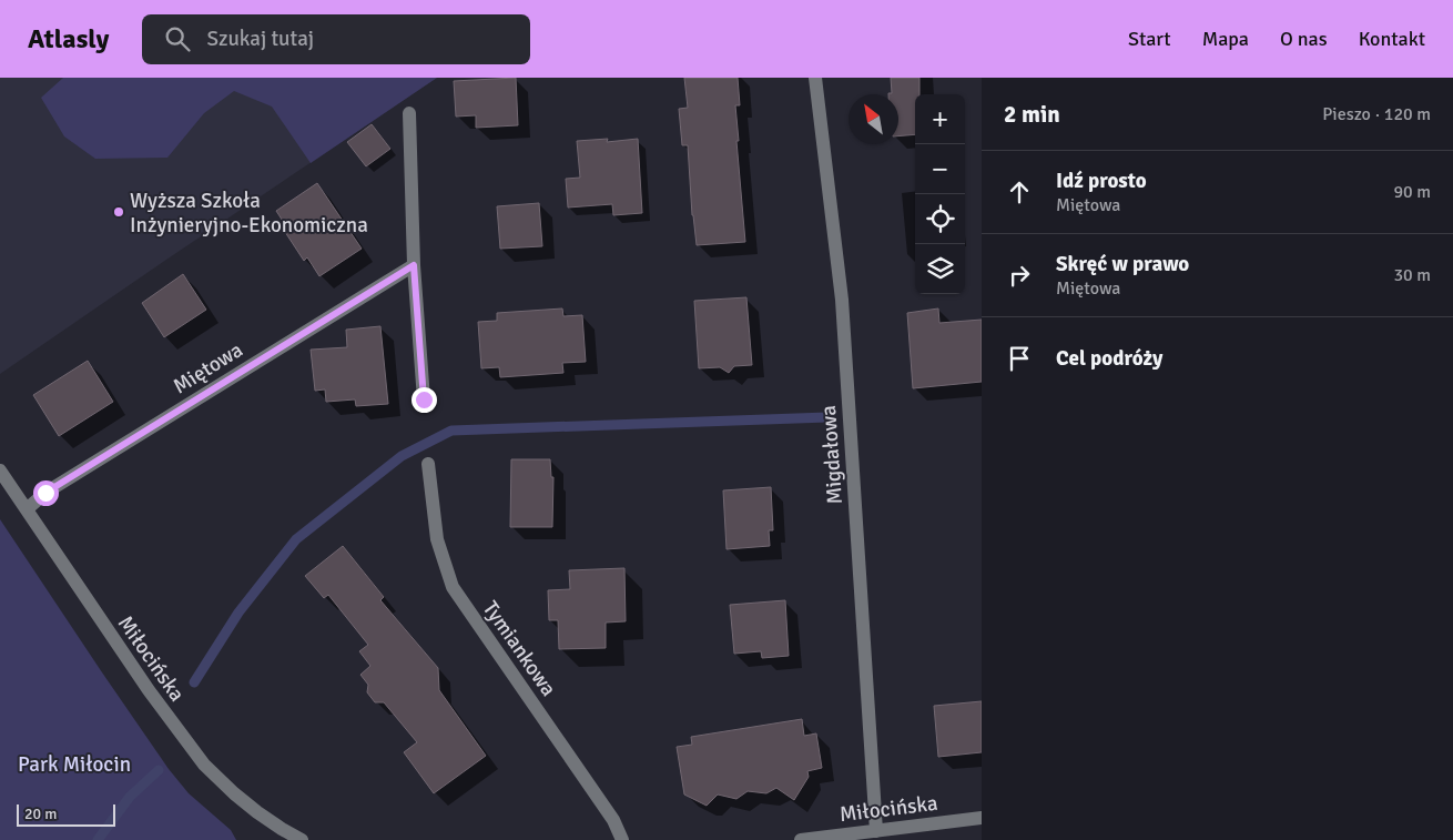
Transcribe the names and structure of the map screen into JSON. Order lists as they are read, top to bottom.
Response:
{
  "streets": {
    "street": [
      "Miętowa",
      "Migdałowa",
      "Tymiankowa",
      "Miłocińska"
    ]
  },
  "crossings": [
    ["Miętowa", "Miłocińska"],
    ["Migdałowa", "Miłocińska"]
  ],
  "parks": ["Park Miłocin"],
  "places": ["Wyższa Szkoła Inżynieryjno-Ekonomiczna"],
  "scale_bar": "20 m",
  "north": "top left",
  "page": {
    "header": "Atlasly",
    "search": "Szukaj tutaj",
    "nav": [
      "Start",
      "Mapa",
      "O nas",
      "Kontakt"
    ],
    "heading": ["2 min", "Pieszo · 120 m"],
    "map_buttons": ["+", "−"],
    "list": [
      ["Idź prosto", "Miętowa", "90 m"],
      ["Skręć w prawo", "Miętowa", "30 m"],
      "Cel podróży"
    ],
    "scale": "20 m"
  }
}
